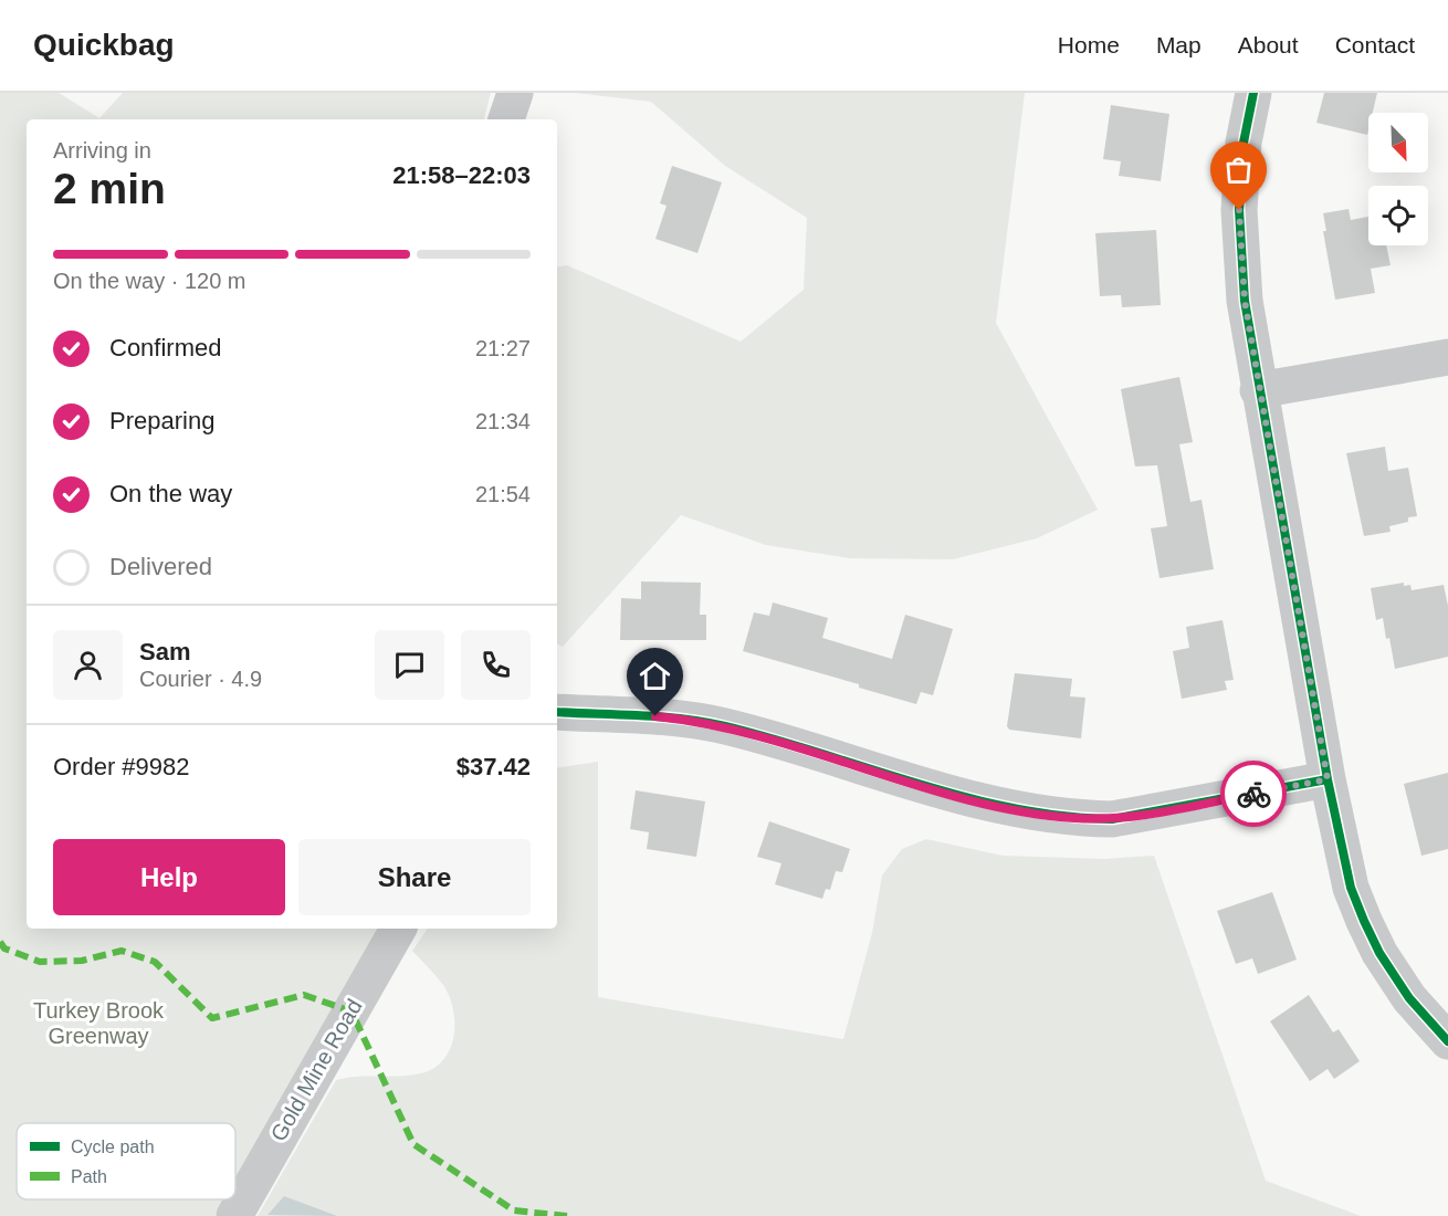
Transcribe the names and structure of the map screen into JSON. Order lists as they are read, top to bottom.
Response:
{
  "streets": {
    "street": ["Gold Mine Road"]
  },
  "parks": ["Turkey Brook Greenway"],
  "legend": ["Cycle path", "Path"],
  "north": "bottom right",
  "page": {
    "header": "Quickbag",
    "nav": [
      "Home",
      "Map",
      "About",
      "Contact"
    ],
    "heading": ["2 min", "Arriving in", "21:58–22:03"],
    "panel": [
      "Sam",
      "Courier · 4.9",
      "Order #9982",
      "$37.42"
    ],
    "bar": "On the way · 120 m",
    "list": [
      ["Confirmed", "21:27"],
      ["Preparing", "21:34"],
      ["On the way", "21:54"],
      "Delivered"
    ],
    "buttons": ["Help", "Share"]
  }
}
